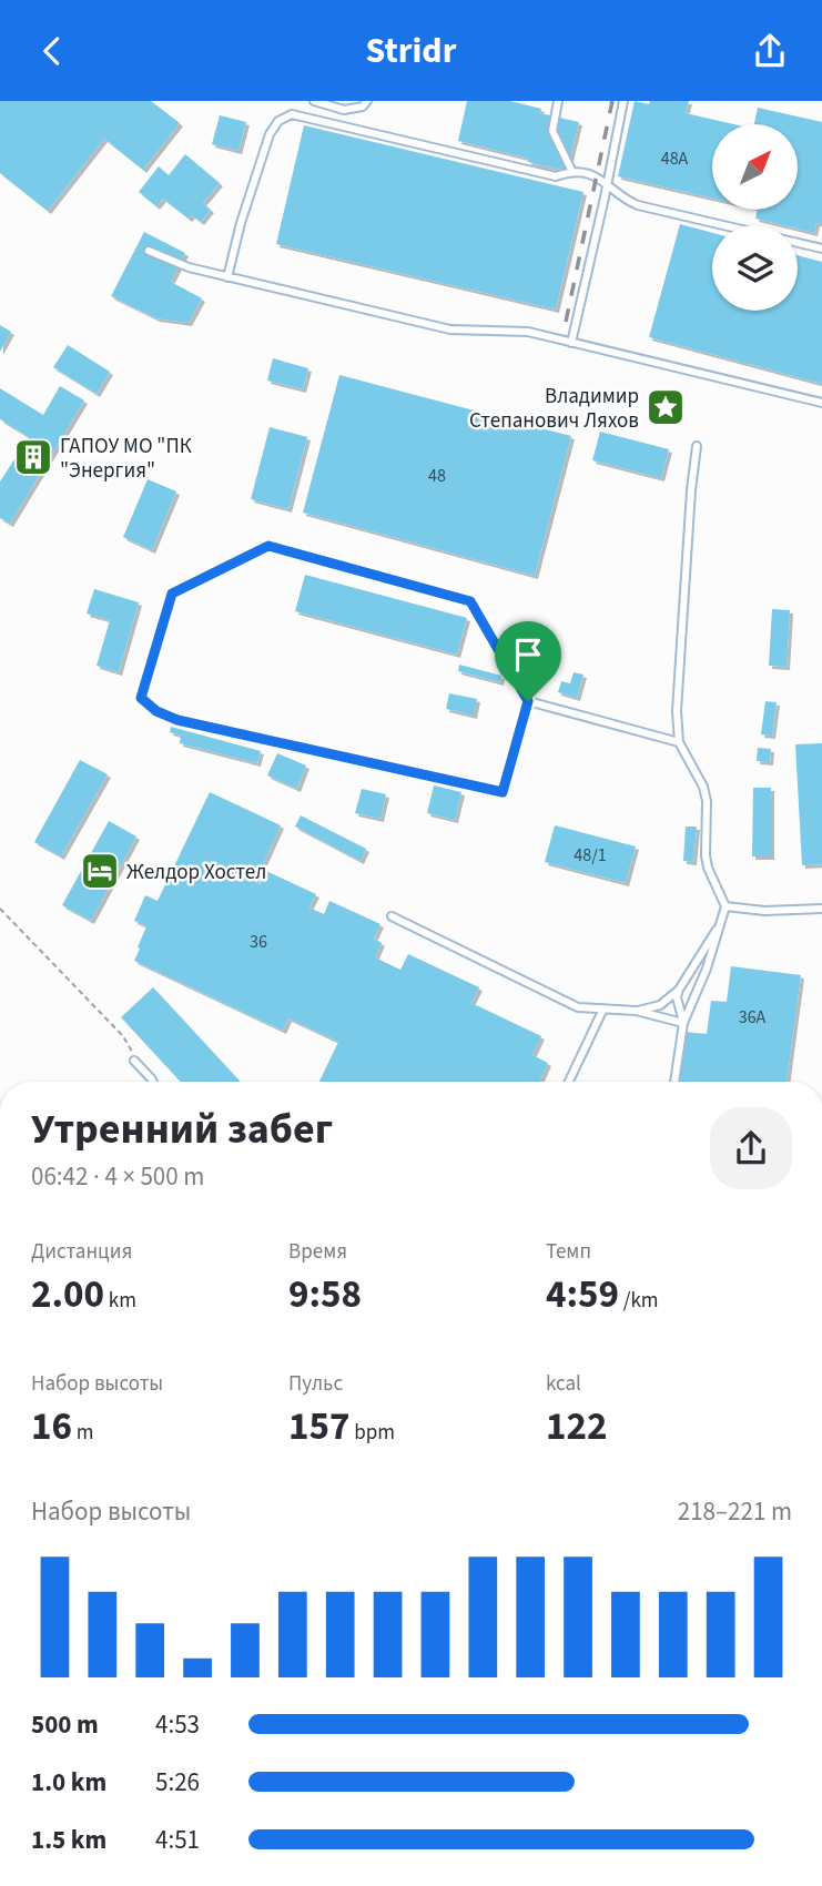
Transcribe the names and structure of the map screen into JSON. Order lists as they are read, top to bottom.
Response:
{
  "places": {
    "place": ["Владимир Степанович Ляхов"],
    "building": ["ГАПОУ МО \"ПК \"Энергия\""],
    "hotel": ["Желдор Хостел"]
  },
  "house_numbers": [
    "48А",
    "48",
    "48/1",
    "36",
    "36А"
  ],
  "north": "top right",
  "page": {
    "header": "Stridr",
    "heading": ["Утренний забег", "06:42 · 4 × 500 m"],
    "stats": [
      ["Дистанция", "2.00 km"],
      ["Время", "9:58"],
      ["Темп", "4:59 /km"],
      ["Набор высоты", "16 m"],
      ["Пульс", "157 bpm"],
      ["kcal", "122"]
    ],
    "chart": ["Набор высоты", "218–221 m"],
    "list": [
      {
        "name": "500 m",
        "note": "4:53"
      },
      {
        "name": "1.0 km",
        "note": "5:26"
      },
      {
        "name": "1.5 km",
        "note": "4:51"
      }
    ]
  }
}
